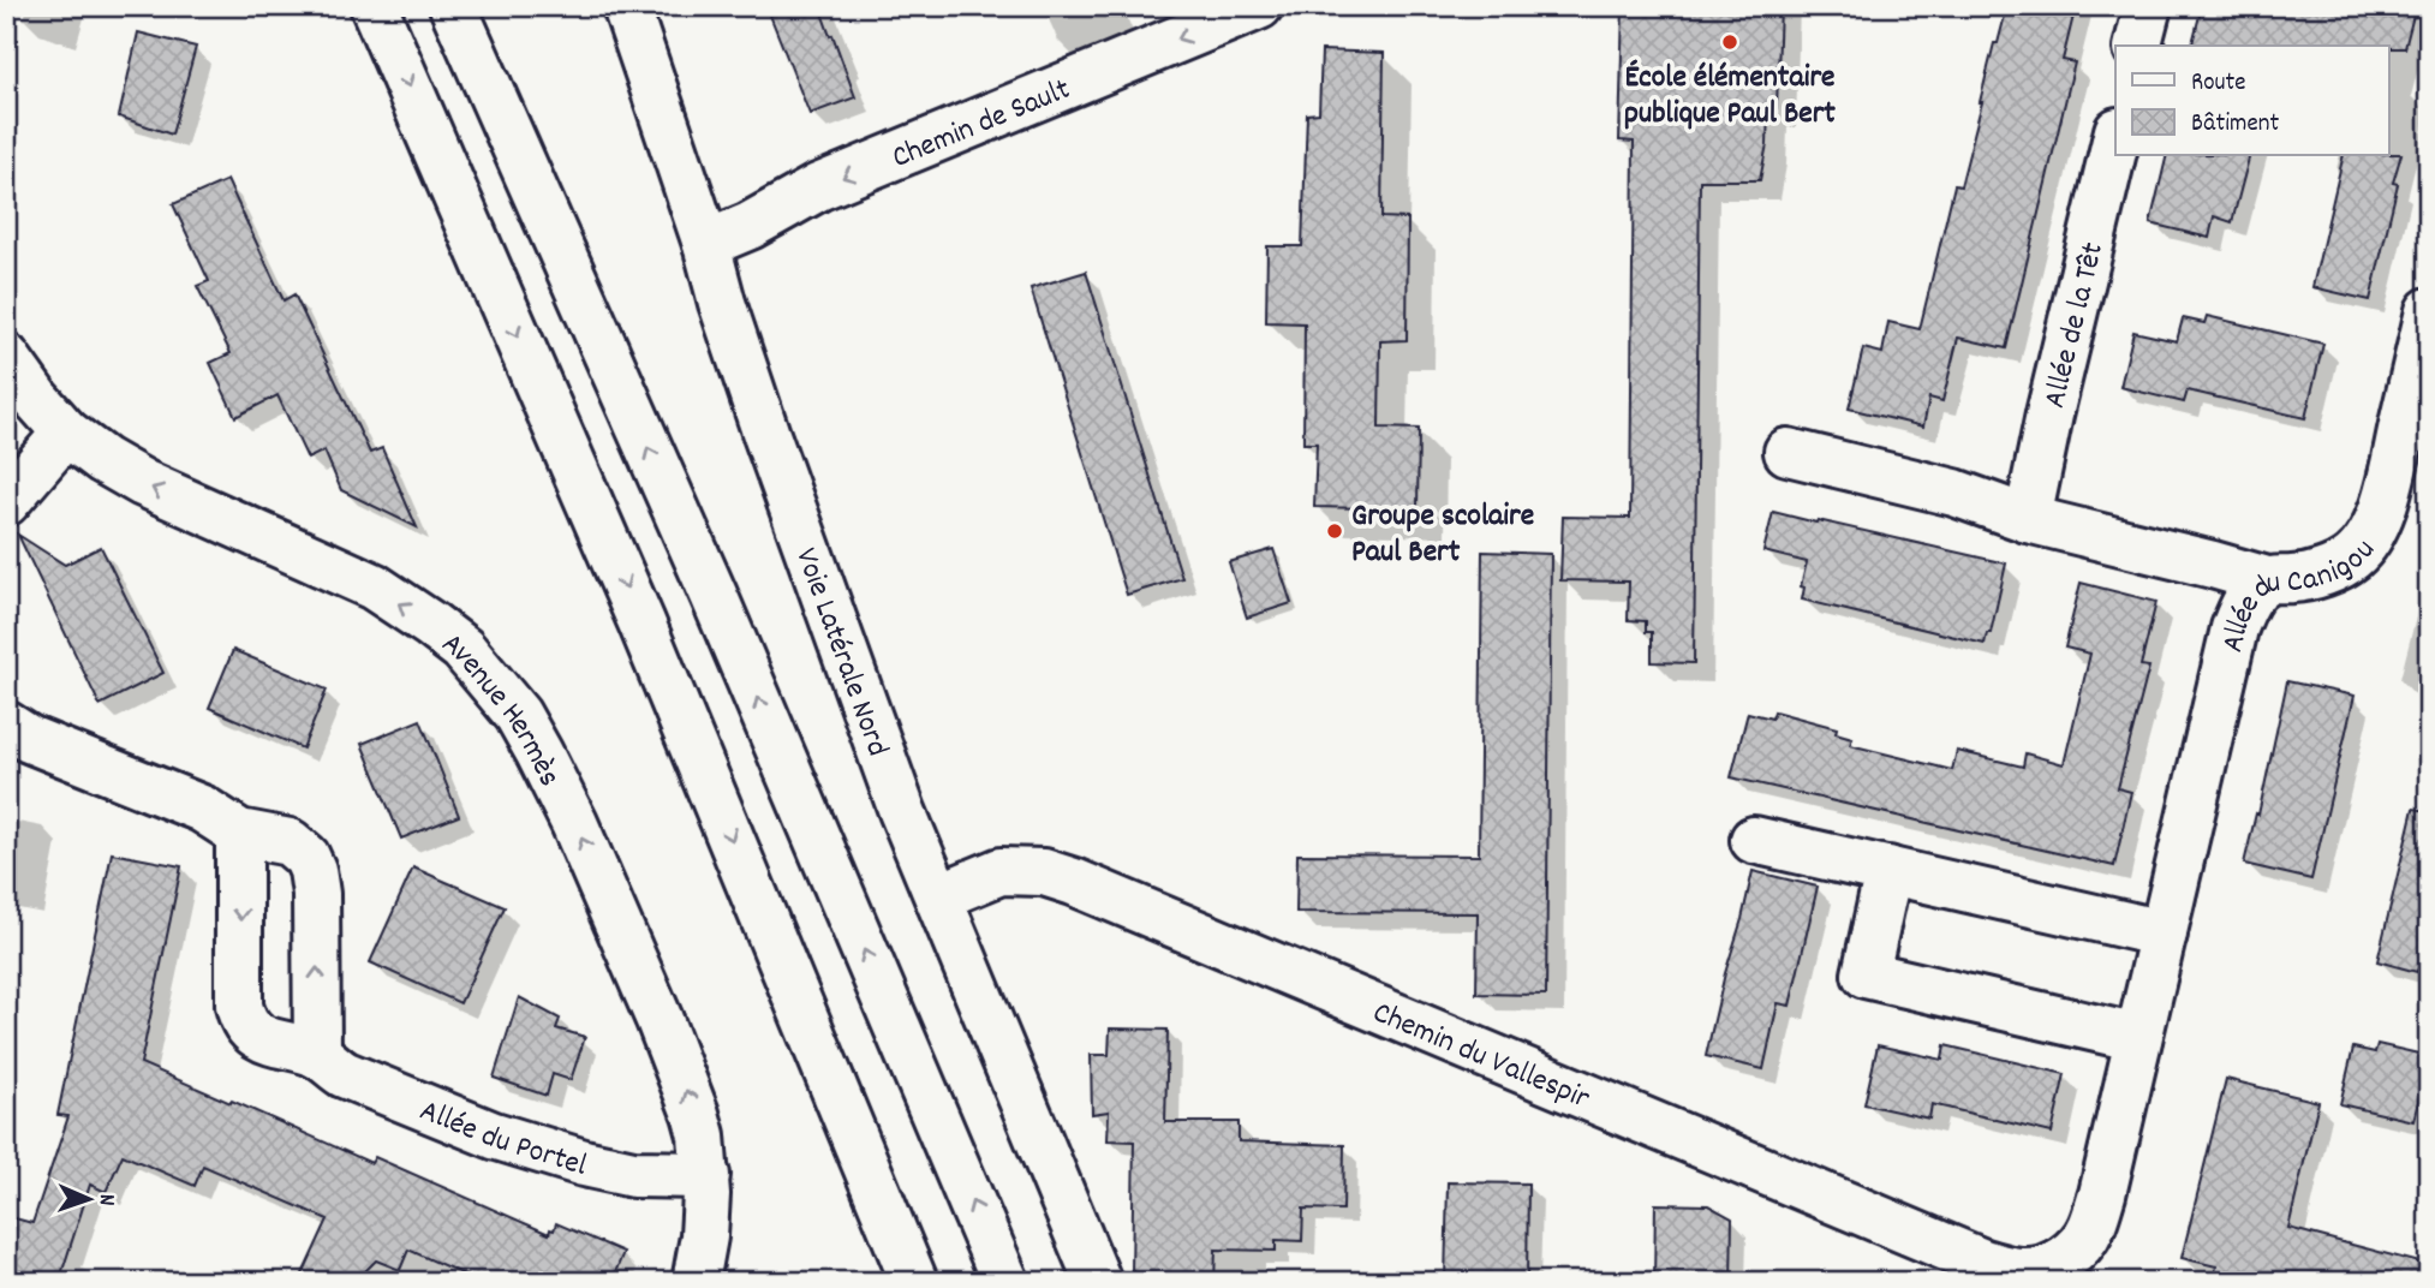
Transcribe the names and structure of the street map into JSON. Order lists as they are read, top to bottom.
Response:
{
  "streets": {
    "main road": [
      "Chemin de Sault",
      "Allée de la Têt",
      "Allée du Canigou",
      "Voie Latérale Nord",
      "Avenue Hermès",
      "Chemin du Vallespir",
      "Allée du Portel"
    ]
  },
  "crossings": [
    ["Chemin de Sault", "Voie Latérale Nord"],
    ["Allée du Canigou", "Chemin du Vallespir"],
    ["Voie Latérale Nord", "Chemin du Vallespir"],
    ["Avenue Hermès", "Allée du Portel"]
  ],
  "one_way": ["Chemin de Sault"],
  "places": ["École élémentaire publique Paul Bert", "Groupe scolaire Paul Bert"],
  "legend": ["Route", "Bâtiment"],
  "north": "right"
}
